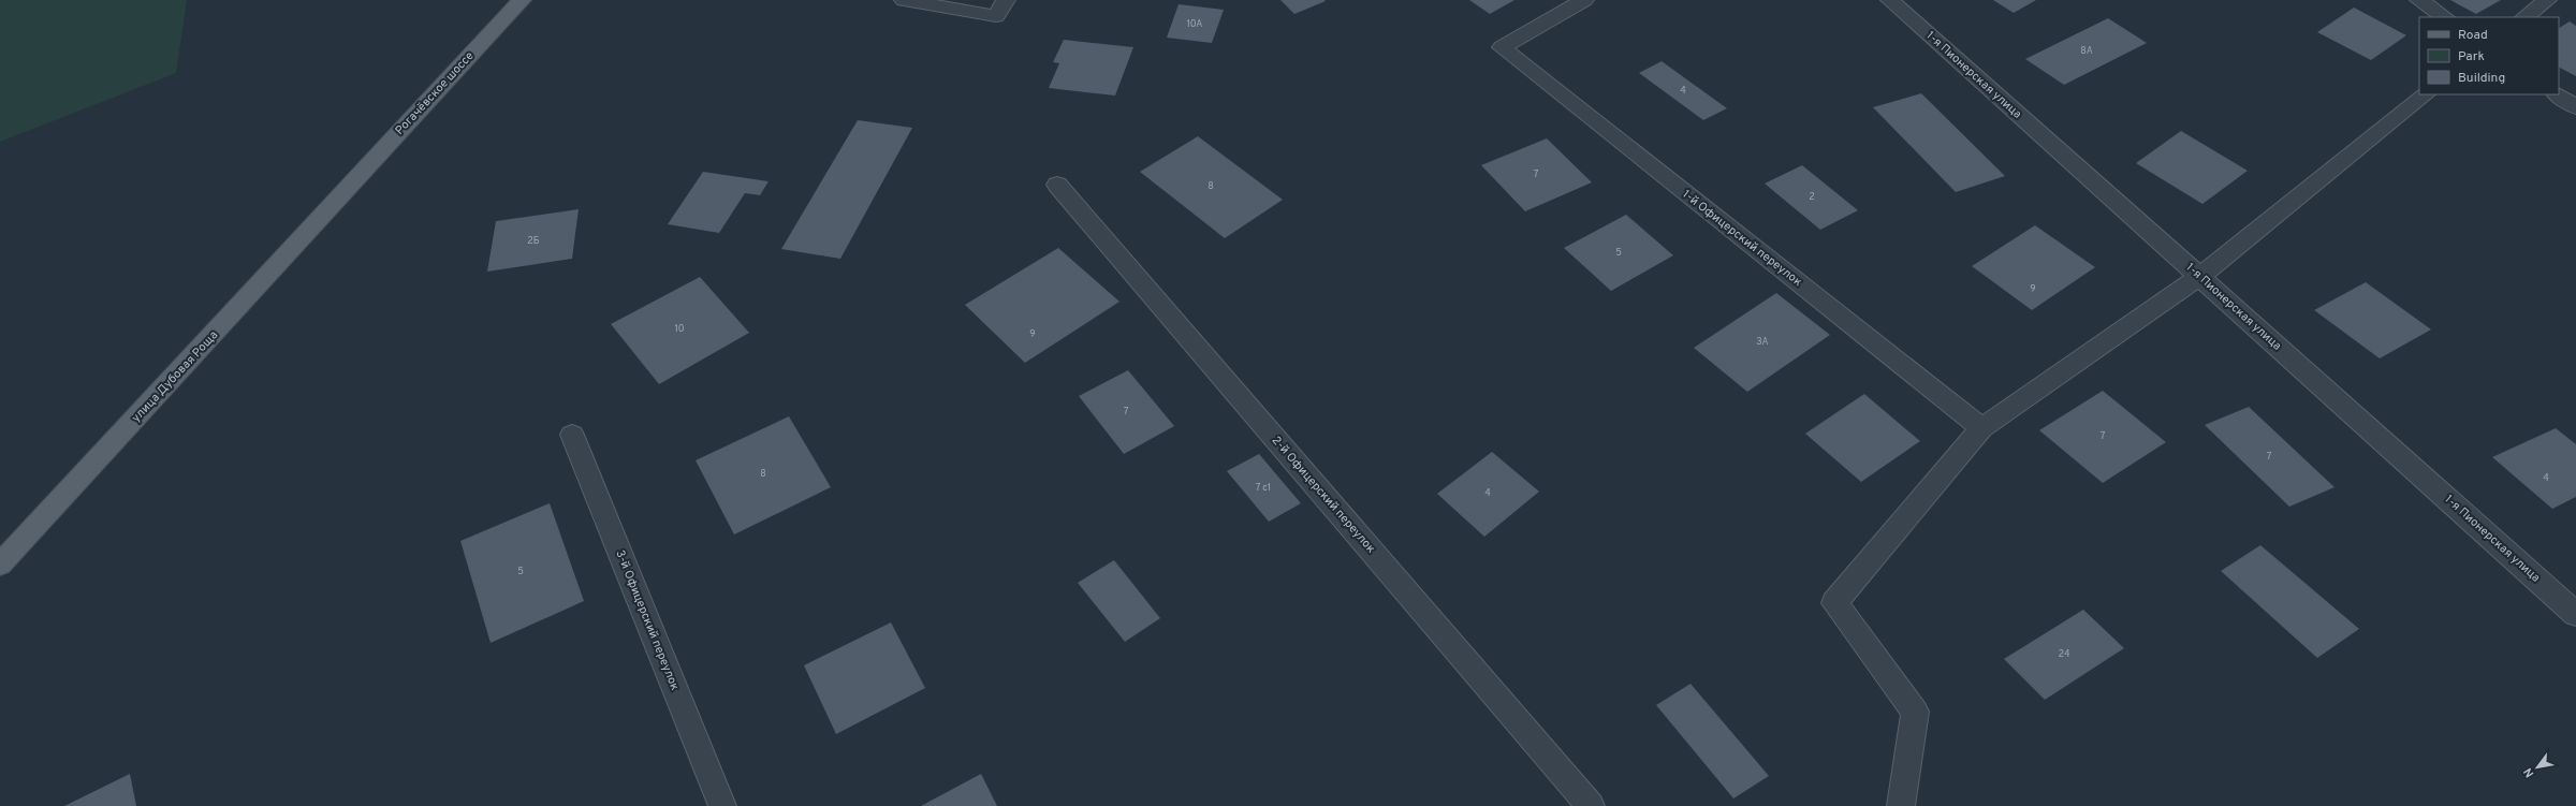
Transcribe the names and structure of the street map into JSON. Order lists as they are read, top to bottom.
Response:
{
  "streets": {
    "main road": ["Рогачёвское шоссе", "улица Дубовая Роща"],
    "street": [
      "1-я Пионерская улица",
      "1-й Офицерский переулок",
      "2-й Офицерский переулок",
      "3-й Офицерский переулок"
    ]
  },
  "crossings": [
    ["Рогачёвское шоссе", "улица Дубовая Роща"]
  ],
  "house_numbers": [
    "10А",
    "8А",
    "4",
    "7",
    "8",
    "2",
    "2Б",
    "5",
    "9",
    "10",
    "9",
    "3А",
    "7",
    "7",
    "7",
    "8",
    "4",
    "7 с1",
    "4",
    "5",
    "24"
  ],
  "legend": ["Road", "Park", "Building"],
  "north": "bottom left"
}
